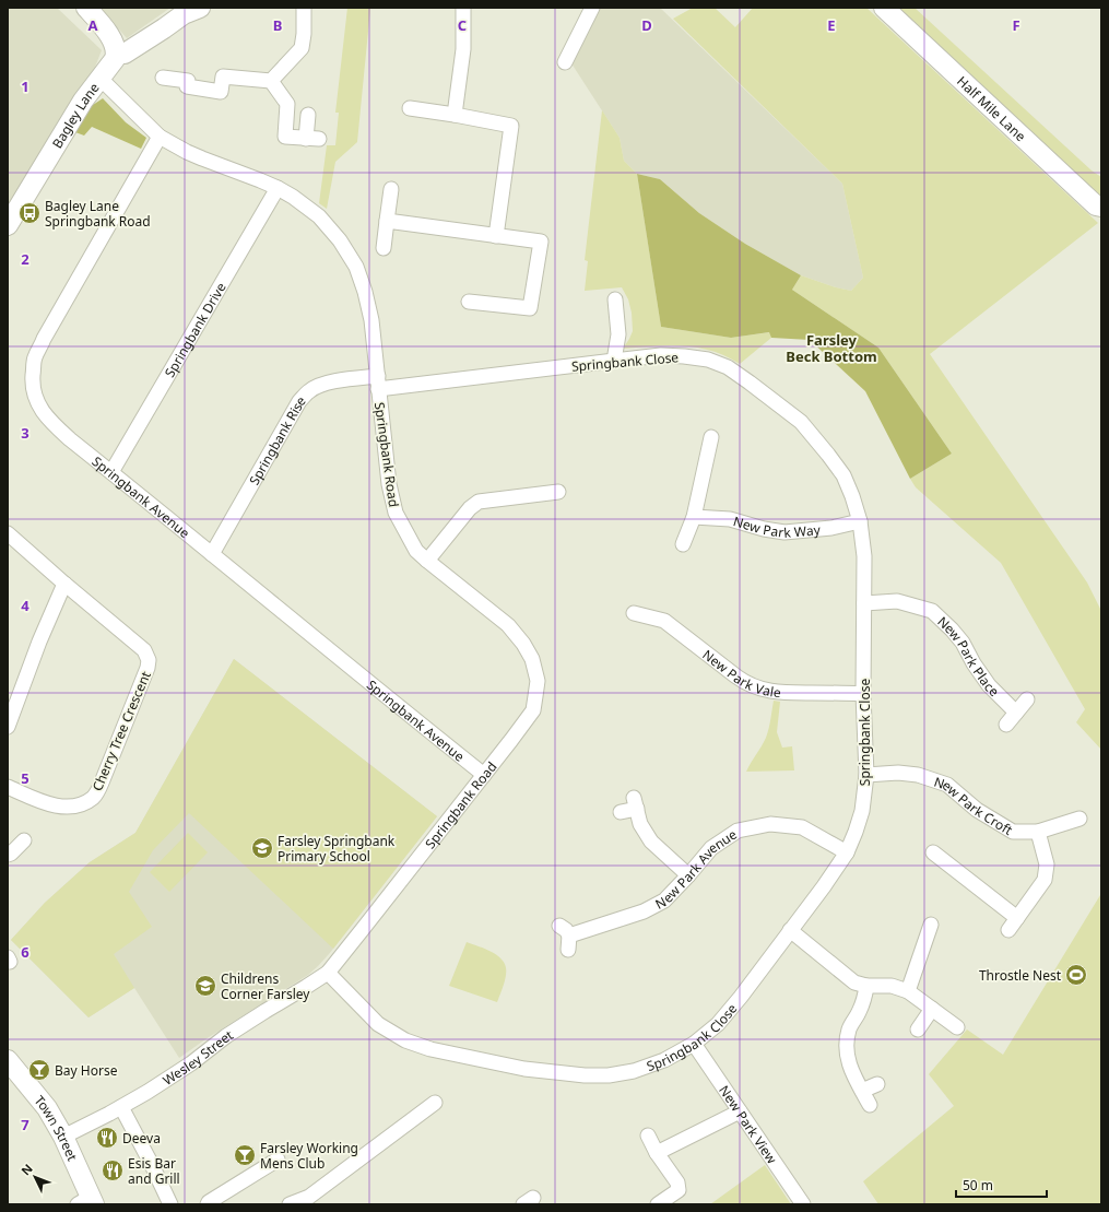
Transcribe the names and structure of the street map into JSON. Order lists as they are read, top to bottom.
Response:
{
  "streets": {
    "street": [
      "Half Mile Lane",
      "Bagley Lane",
      "Springbank Drive",
      "Springbank Close",
      "Springbank Rise",
      "Springbank Road",
      "Springbank Avenue",
      "New Park Way",
      "New Park Place",
      "New Park Vale",
      "Cherry Tree Crescent",
      "New Park Croft",
      "New Park Avenue",
      "Wesley Street",
      "New Park View",
      "Town Street"
    ]
  },
  "crossings": [
    ["Bagley Lane", "Springbank Road"],
    ["Springbank Drive", "Springbank Road"],
    ["Springbank Drive", "Springbank Avenue"],
    ["Springbank Close", "Springbank Rise"],
    ["Springbank Close", "Springbank Road"],
    ["Springbank Close", "New Park Way"],
    ["Springbank Close", "New Park Place"],
    ["Springbank Close", "New Park Vale"],
    ["Springbank Close", "New Park Croft"],
    ["Springbank Close", "New Park Avenue"],
    ["Springbank Close", "Wesley Street"],
    ["Springbank Close", "New Park View"],
    ["Springbank Rise", "Springbank Road"],
    ["Springbank Rise", "Springbank Avenue"],
    ["Springbank Road", "Springbank Avenue"],
    ["Springbank Road", "Wesley Street"],
    ["Wesley Street", "Town Street"]
  ],
  "districts": ["Farsley Beck Bottom"],
  "places": {
    "bus stop": ["Bagley Lane Springbank Road"],
    "school or university": ["Farsley Springbank Primary School", "Childrens Corner Farsley"],
    "sports": ["Throstle Nest"],
    "bar": ["Bay Horse", "Farsley Working Mens Club"],
    "restaurant": ["Deeva", "Esis Bar and Grill"]
  },
  "scale_bar": "50 m",
  "north": "top left",
  "grid": {
    "columns": [
      "A",
      "B",
      "C",
      "D",
      "E",
      "F"
    ],
    "rows": [
      "1",
      "2",
      "3",
      "4",
      "5",
      "6",
      "7"
    ]
  }
}
